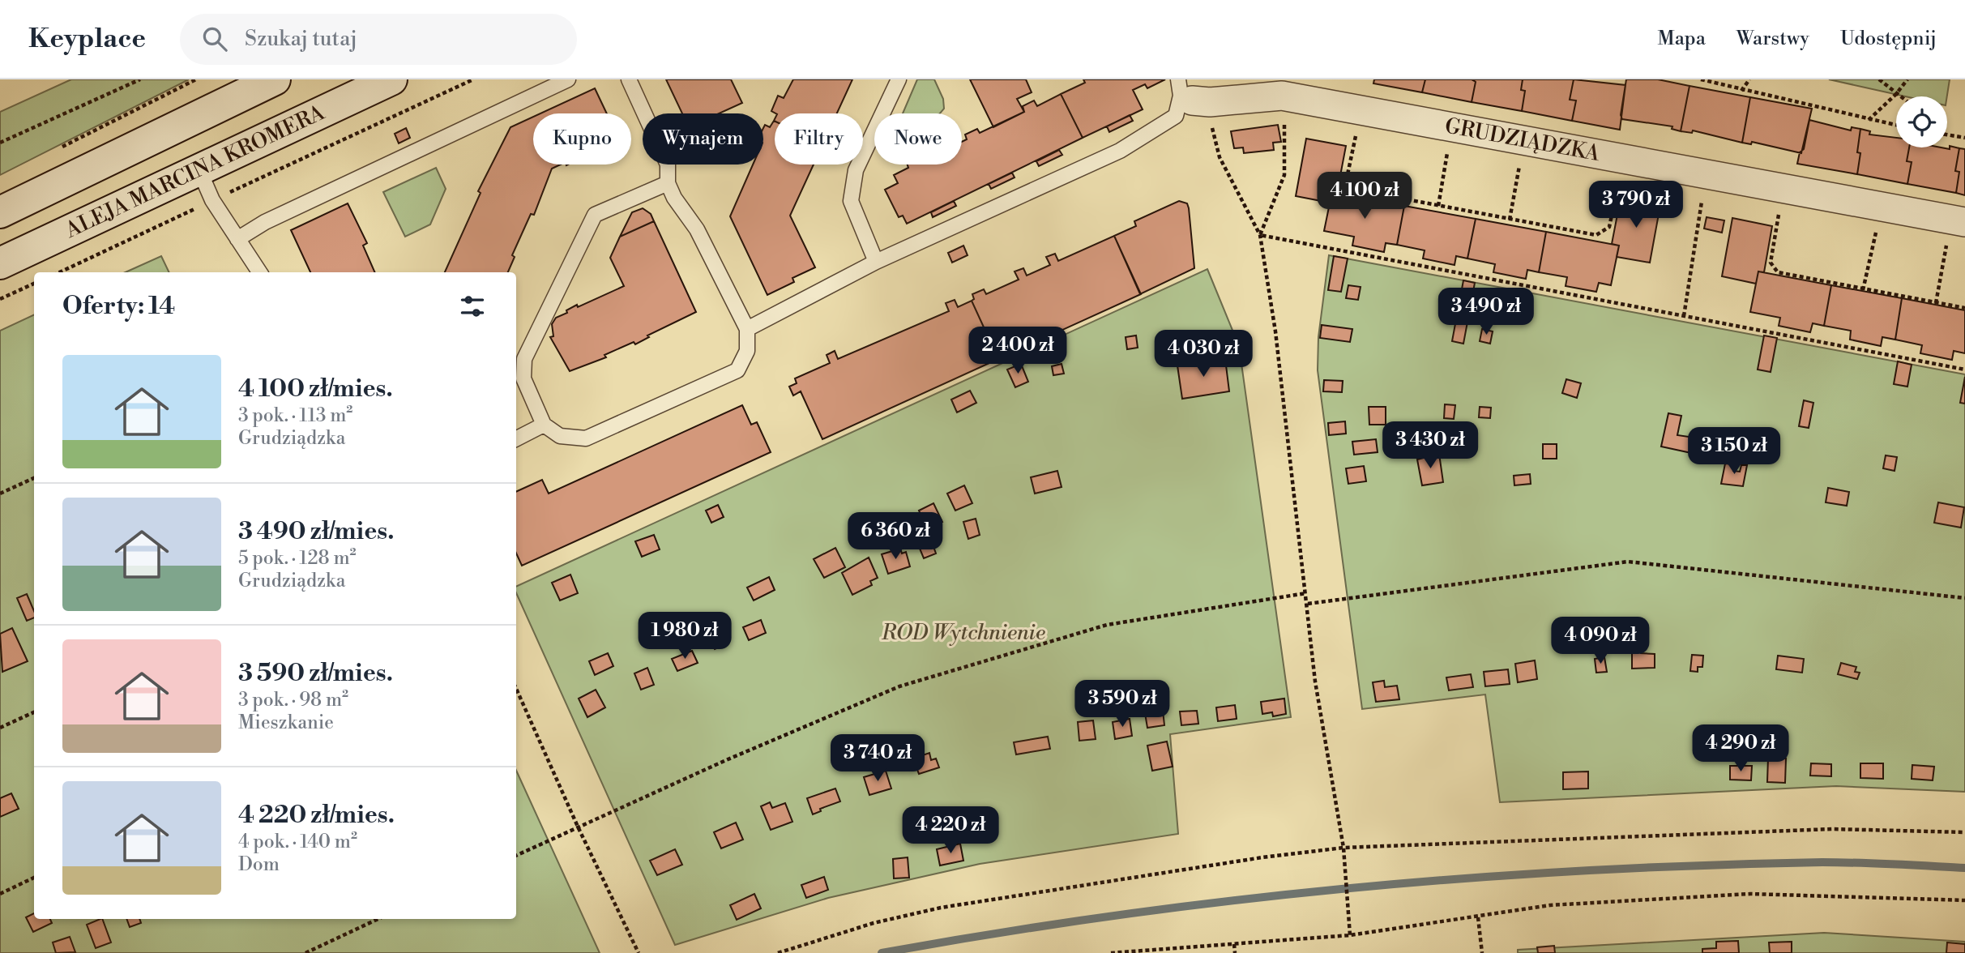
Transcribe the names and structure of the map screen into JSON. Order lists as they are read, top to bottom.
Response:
{
  "streets": {
    "main road": ["ALEJA MARCINA KROMERA"],
    "street": ["GRUDZIĄDZKA"]
  },
  "parks": ["ROD Wytchnienie"],
  "page": {
    "header": "Keyplace",
    "search": "Szukaj tutaj",
    "nav": ["Mapa", "Warstwy", "Udostępnij"],
    "chip": [
      "Kupno",
      "Wynajem",
      "Filtry",
      "Nowe"
    ],
    "price": [
      "4 100 zł",
      "3 790 zł",
      "3 490 zł",
      "2 400 zł",
      "4 030 zł",
      "3 430 zł",
      "3 150 zł",
      "6 360 zł",
      "1 980 zł",
      "4 090 zł",
      "3 590 zł",
      "4 290 zł",
      "3 740 zł",
      "4 220 zł"
    ],
    "heading": "Oferty: 14",
    "list": [
      {
        "name": "4 100 zł/mies.",
        "note": "3 pok. · 113 m² · Grudziądzka"
      },
      {
        "name": "3 490 zł/mies.",
        "note": "5 pok. · 128 m² · Grudziądzka"
      },
      {
        "name": "3 590 zł/mies.",
        "note": "3 pok. · 98 m² · Mieszkanie"
      },
      {
        "name": "4 220 zł/mies.",
        "note": "4 pok. · 140 m² · Dom"
      }
    ]
  }
}
